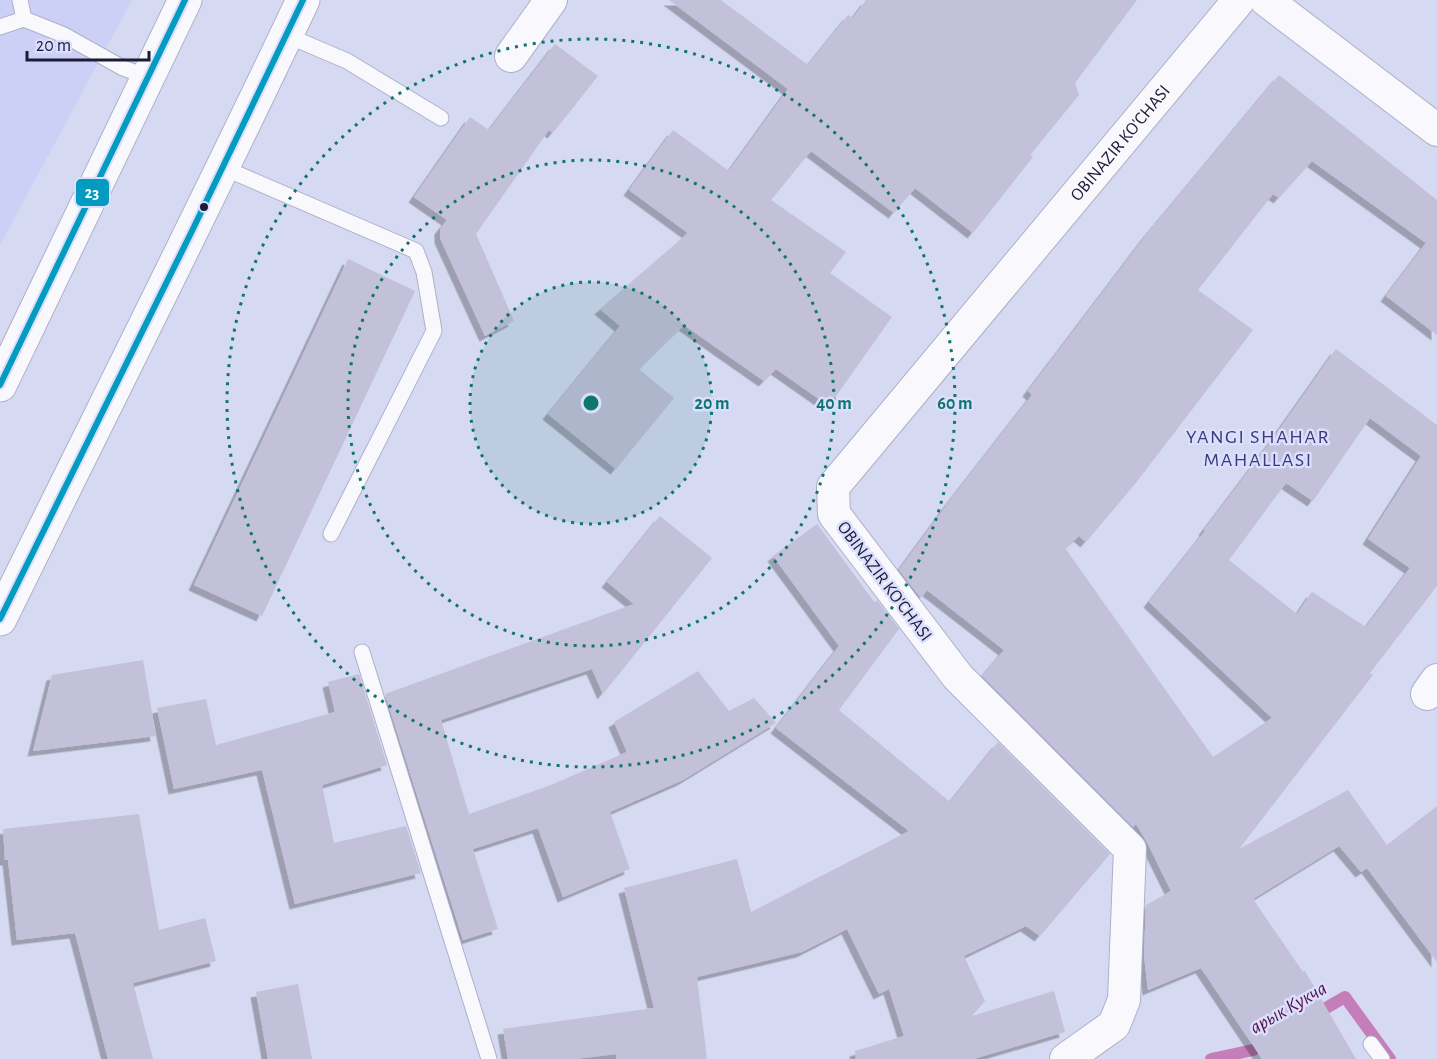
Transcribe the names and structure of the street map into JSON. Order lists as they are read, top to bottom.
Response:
{
  "streets": {
    "street": ["OBINAZIR KO'CHASI"]
  },
  "districts": ["YANGI SHAHAR MAHALLASI"],
  "water": ["арык Кукча"],
  "lines": ["transit line 23"],
  "scale_bar": "20 m",
  "rings": ["20 m", "40 m", "60 m"]
}
